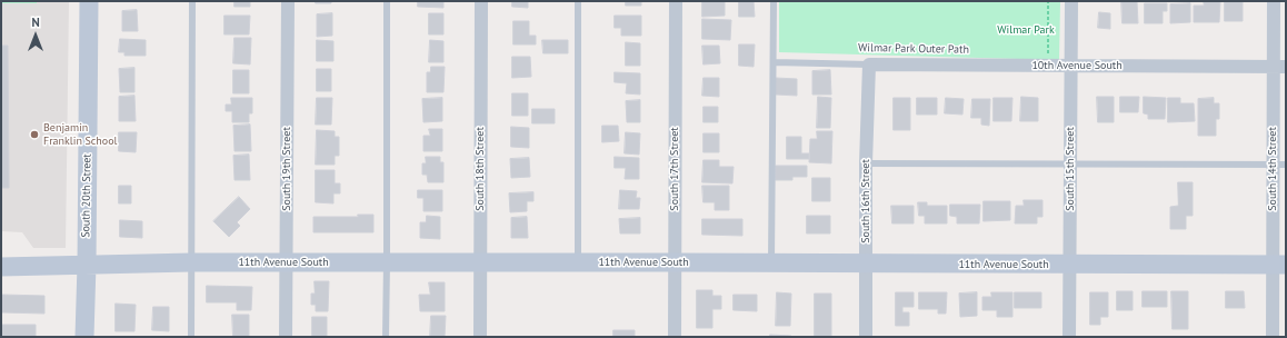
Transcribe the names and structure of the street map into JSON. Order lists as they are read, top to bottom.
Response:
{
  "streets": {
    "street": [
      "10th Avenue South",
      "South 19th Street",
      "South 18th Street",
      "South 17th Street",
      "South 15th Street",
      "South 14th Street",
      "South 20th Street",
      "South 16th Street",
      "11th Avenue South"
    ]
  },
  "crossings": [
    ["10th Avenue South", "South 15th Street"],
    ["10th Avenue South", "South 14th Street"],
    ["10th Avenue South", "South 16th Street"],
    ["South 19th Street", "11th Avenue South"],
    ["South 18th Street", "11th Avenue South"],
    ["South 17th Street", "11th Avenue South"],
    ["South 15th Street", "11th Avenue South"],
    ["South 14th Street", "11th Avenue South"],
    ["South 20th Street", "11th Avenue South"],
    ["South 16th Street", "11th Avenue South"]
  ],
  "parks": ["Wilmar Park"],
  "places": ["Benjamin Franklin School"],
  "north": "top"
}
